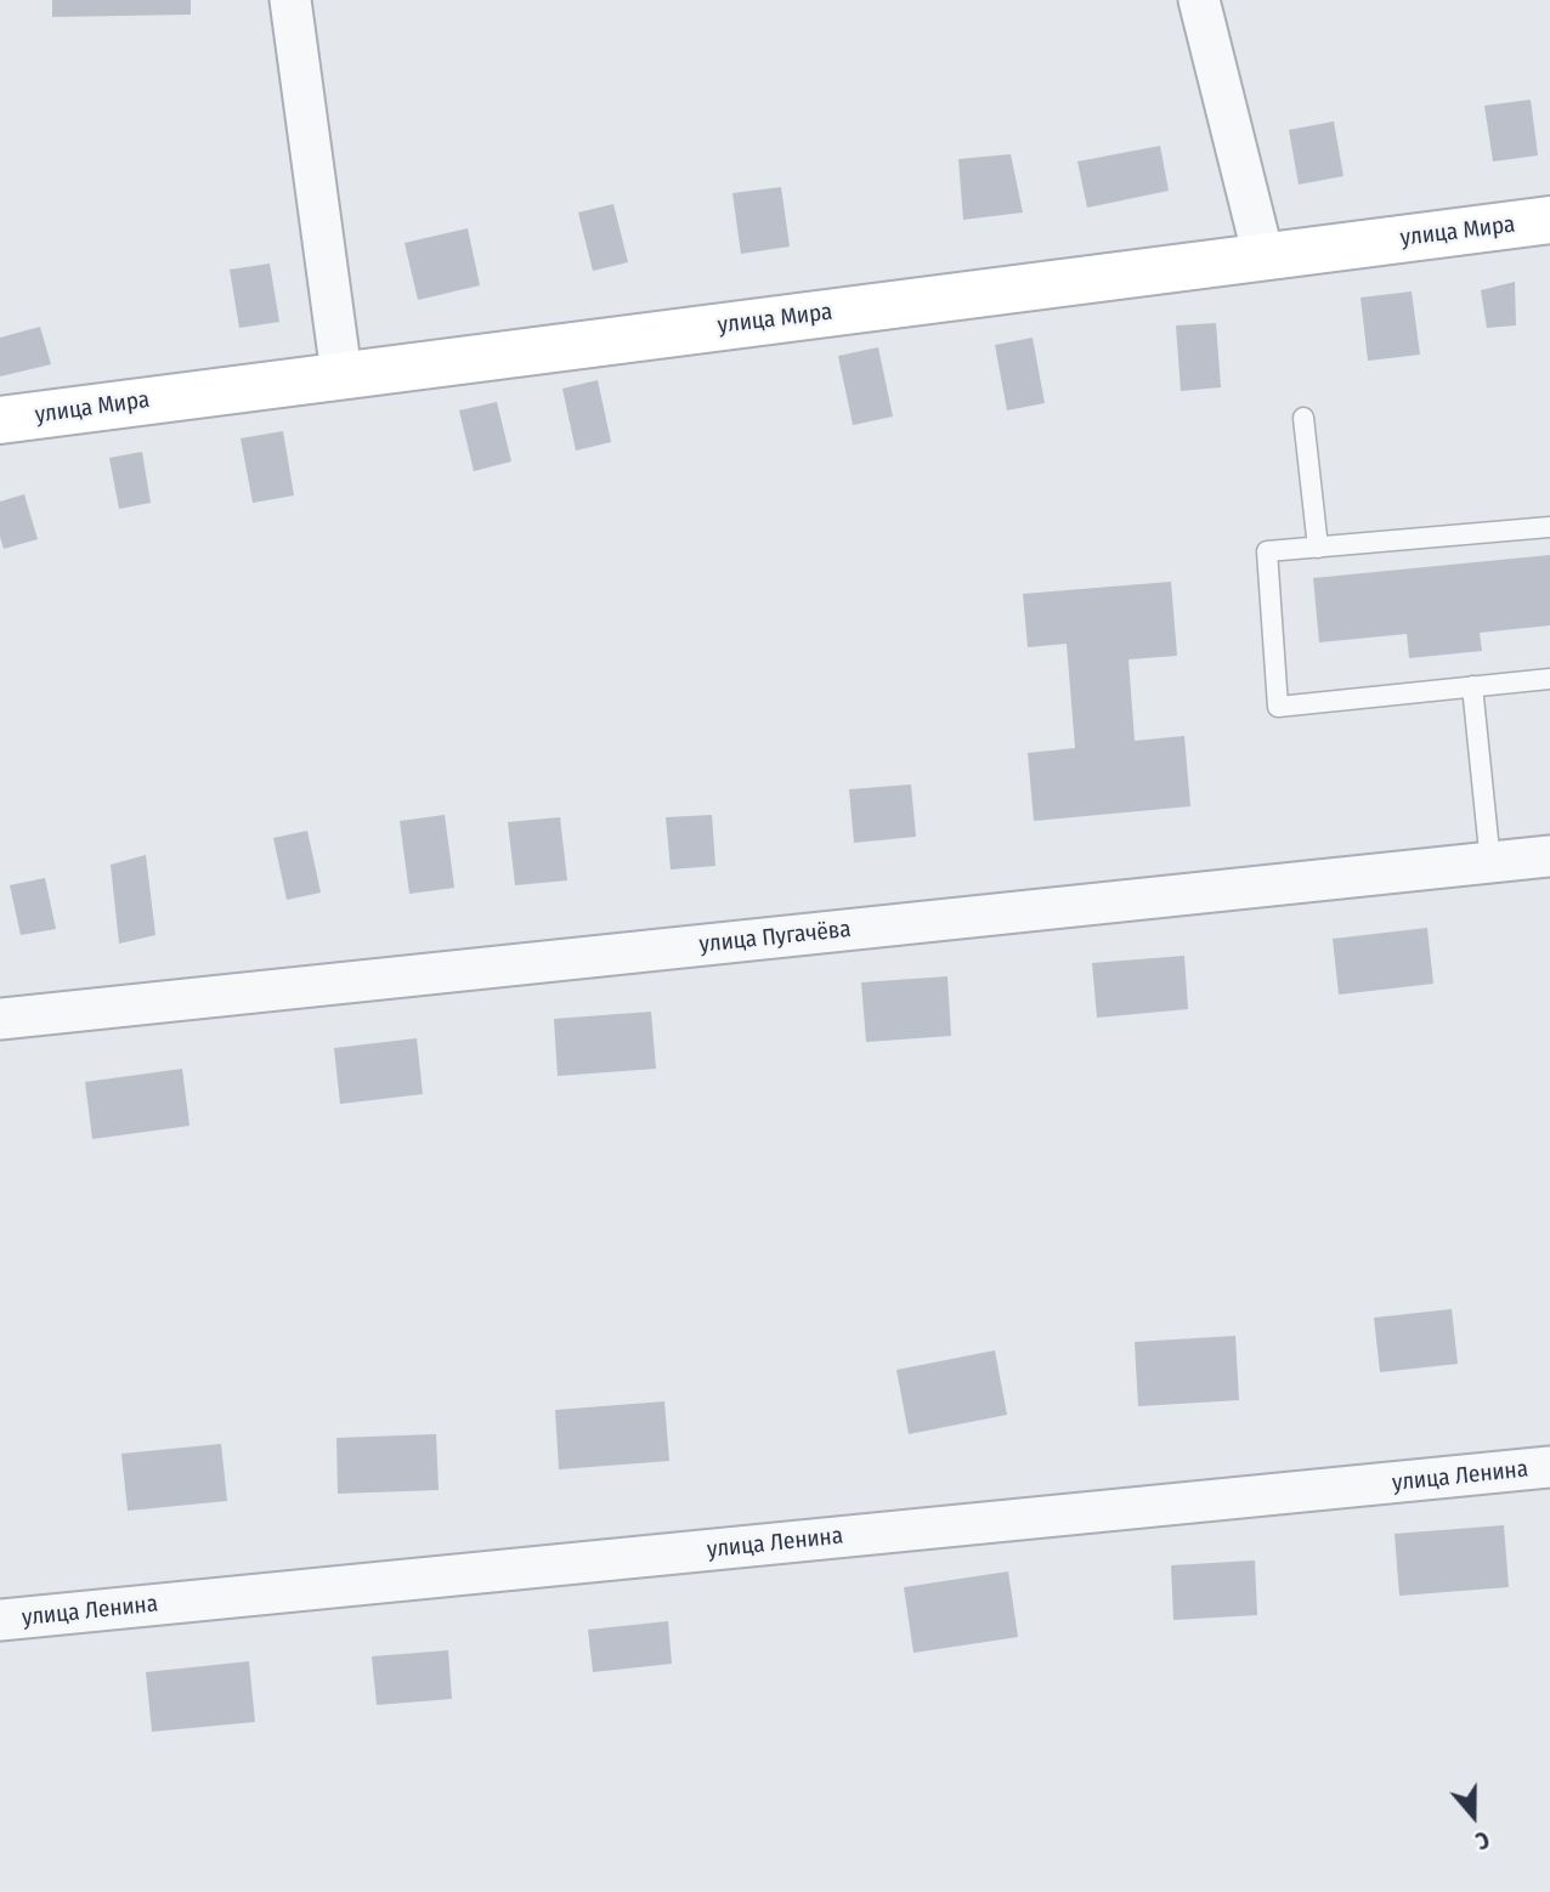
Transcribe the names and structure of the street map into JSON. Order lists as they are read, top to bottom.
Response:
{
  "streets": {
    "street": ["улица Мира", "улица Пугачёва", "улица Ленина"]
  },
  "north": "bottom"
}
